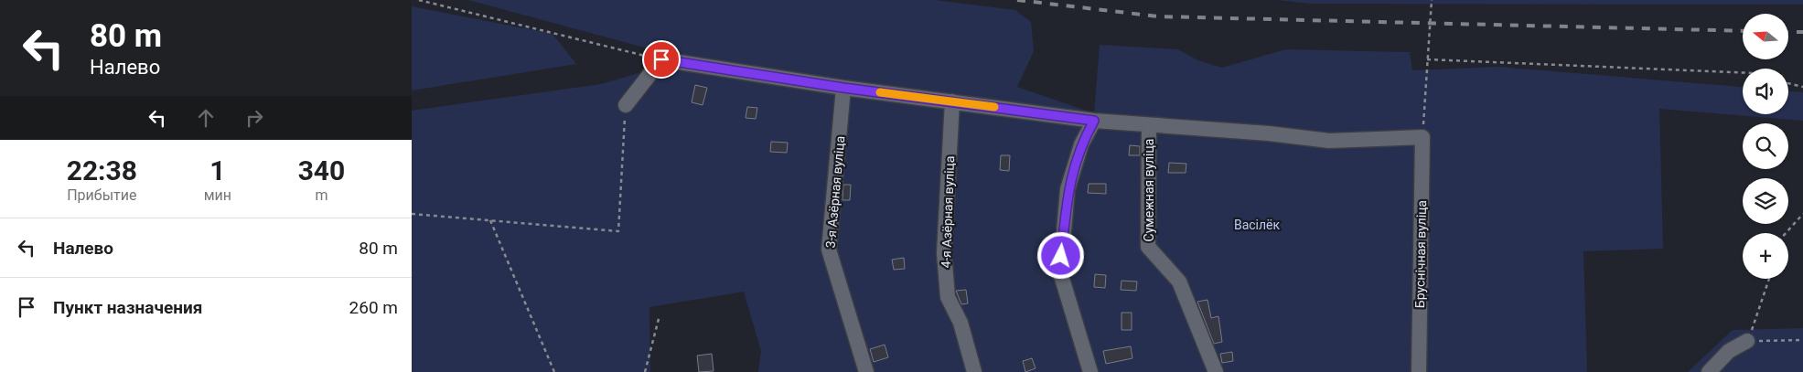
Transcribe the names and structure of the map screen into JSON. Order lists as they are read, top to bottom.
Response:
{
  "streets": {
    "street": [
      "Сумежная вуліца",
      "3-я Азёрная вуліца",
      "4-я Азёрная вуліца",
      "Бруснічная вуліца"
    ]
  },
  "parks": ["Васілёк"],
  "north": "left",
  "page": {
    "turn": ["80 m", "Налево"],
    "map_buttons": "+",
    "eta": [
      "22:38",
      "Прибытие",
      "1",
      "мин",
      "340",
      "m"
    ],
    "list": [
      {
        "name": "Налево",
        "value": "80 m"
      },
      {
        "name": "Пункт назначения",
        "value": "260 m"
      }
    ]
  }
}
